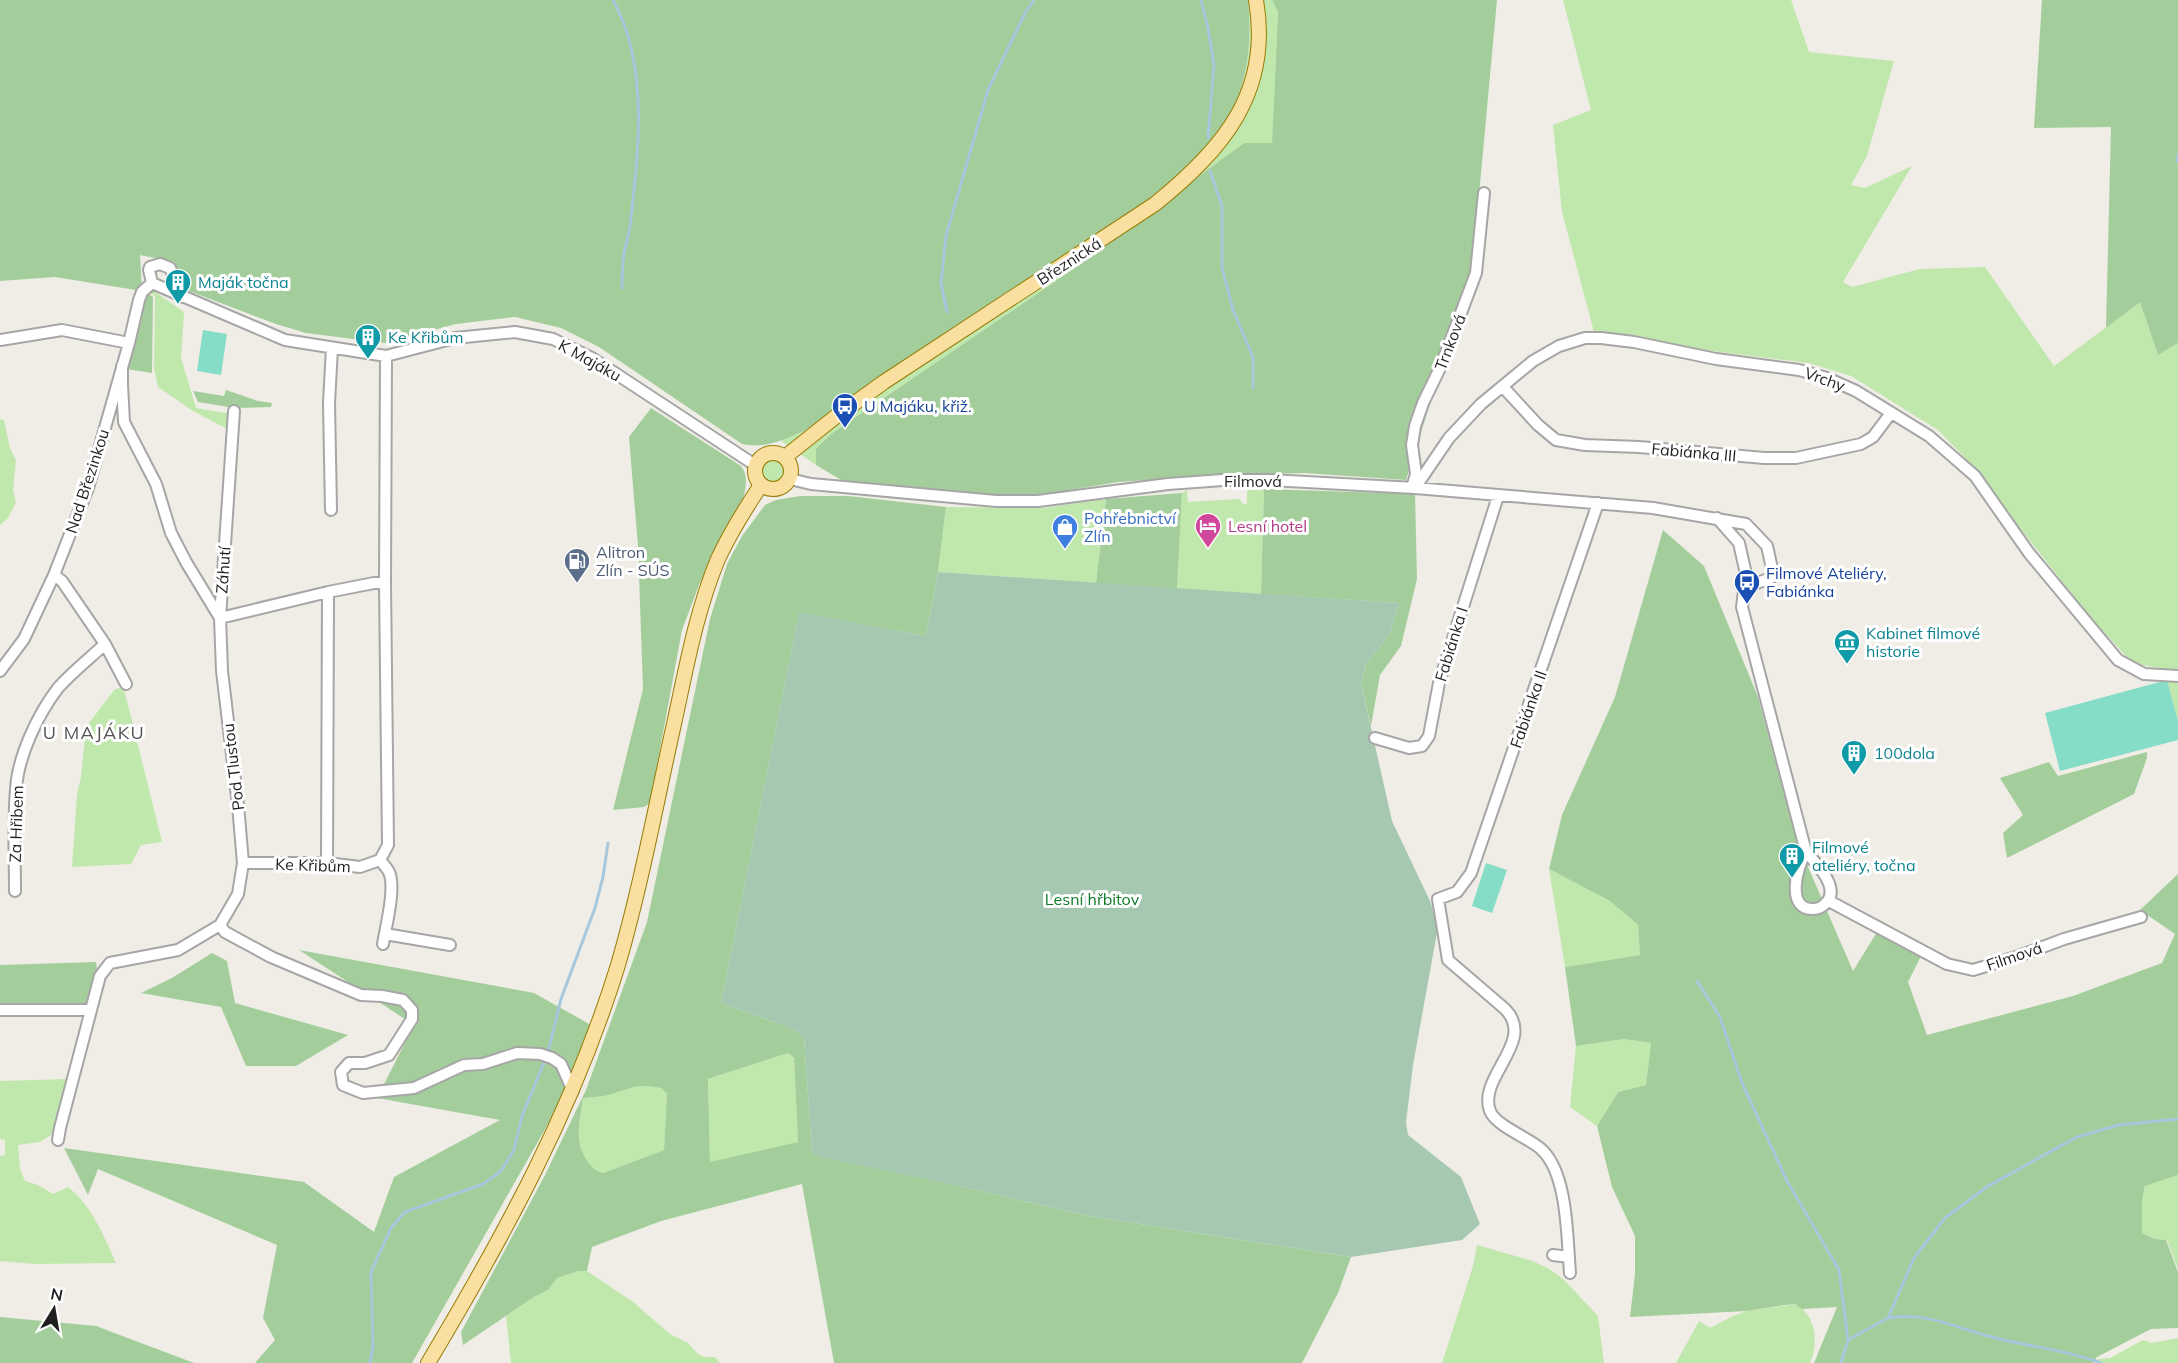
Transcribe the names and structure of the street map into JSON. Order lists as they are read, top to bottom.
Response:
{
  "streets": {
    "main road": ["Březnická"],
    "street": [
      "Trnková",
      "K Majáku",
      "Vrchy",
      "Fabiánka III",
      "Nad Březinkou",
      "Filmová",
      "Záhutí",
      "Fabiánka I",
      "Fabiánka II",
      "Pod Tlustou",
      "Za Hřibem",
      "Ke Křibům"
    ]
  },
  "crossings": [
    ["Březnická", "K Majáku"],
    ["Březnická", "Filmová"],
    ["Trnková", "Vrchy"],
    ["Trnková", "Filmová"],
    ["K Majáku", "Nad Březinkou"],
    ["K Majáku", "Filmová"],
    ["Vrchy", "Fabiánka III"],
    ["Vrchy", "Filmová"],
    ["Nad Březinkou", "Pod Tlustou"],
    ["Filmová", "Fabiánka I"],
    ["Filmová", "Fabiánka II"],
    ["Záhutí", "Pod Tlustou"],
    ["Pod Tlustou", "Ke Křibům"]
  ],
  "districts": ["U MAJÁKU"],
  "parks": ["Lesní hřbitov"],
  "places": {
    "building": [
      "Maják točna",
      "Ke Křibům",
      "100dola",
      "Filmové ateliéry, točna"
    ],
    "bus stop": ["U Majáku, křiž.", "Filmové Ateliéry, Fabiánka"],
    "hotel": ["Lesní hotel"],
    "shop": ["Pohřebnictví Zlín"],
    "fuel station": ["Alitron Zlín - SÚS"],
    "museum": ["Kabinet filmové historie"]
  },
  "north": "top"
}
